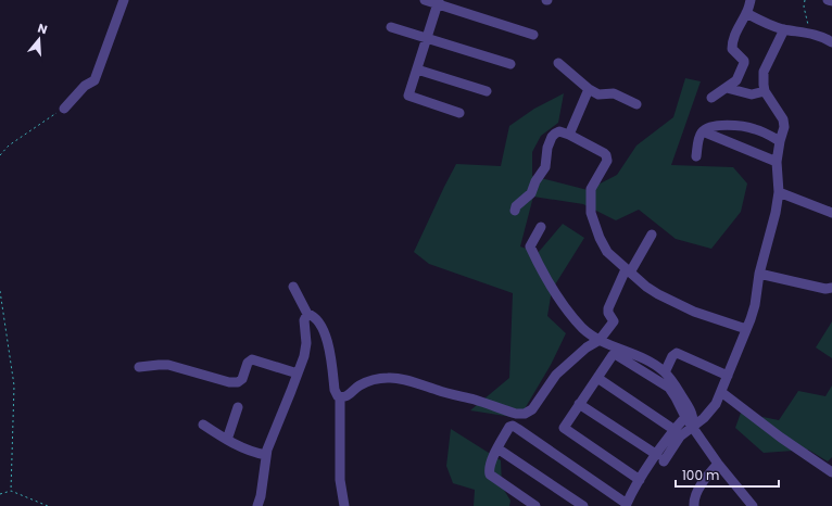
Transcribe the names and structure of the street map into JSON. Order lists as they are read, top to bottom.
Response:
{
  "scale_bar": "100 m",
  "north": "top"
}
